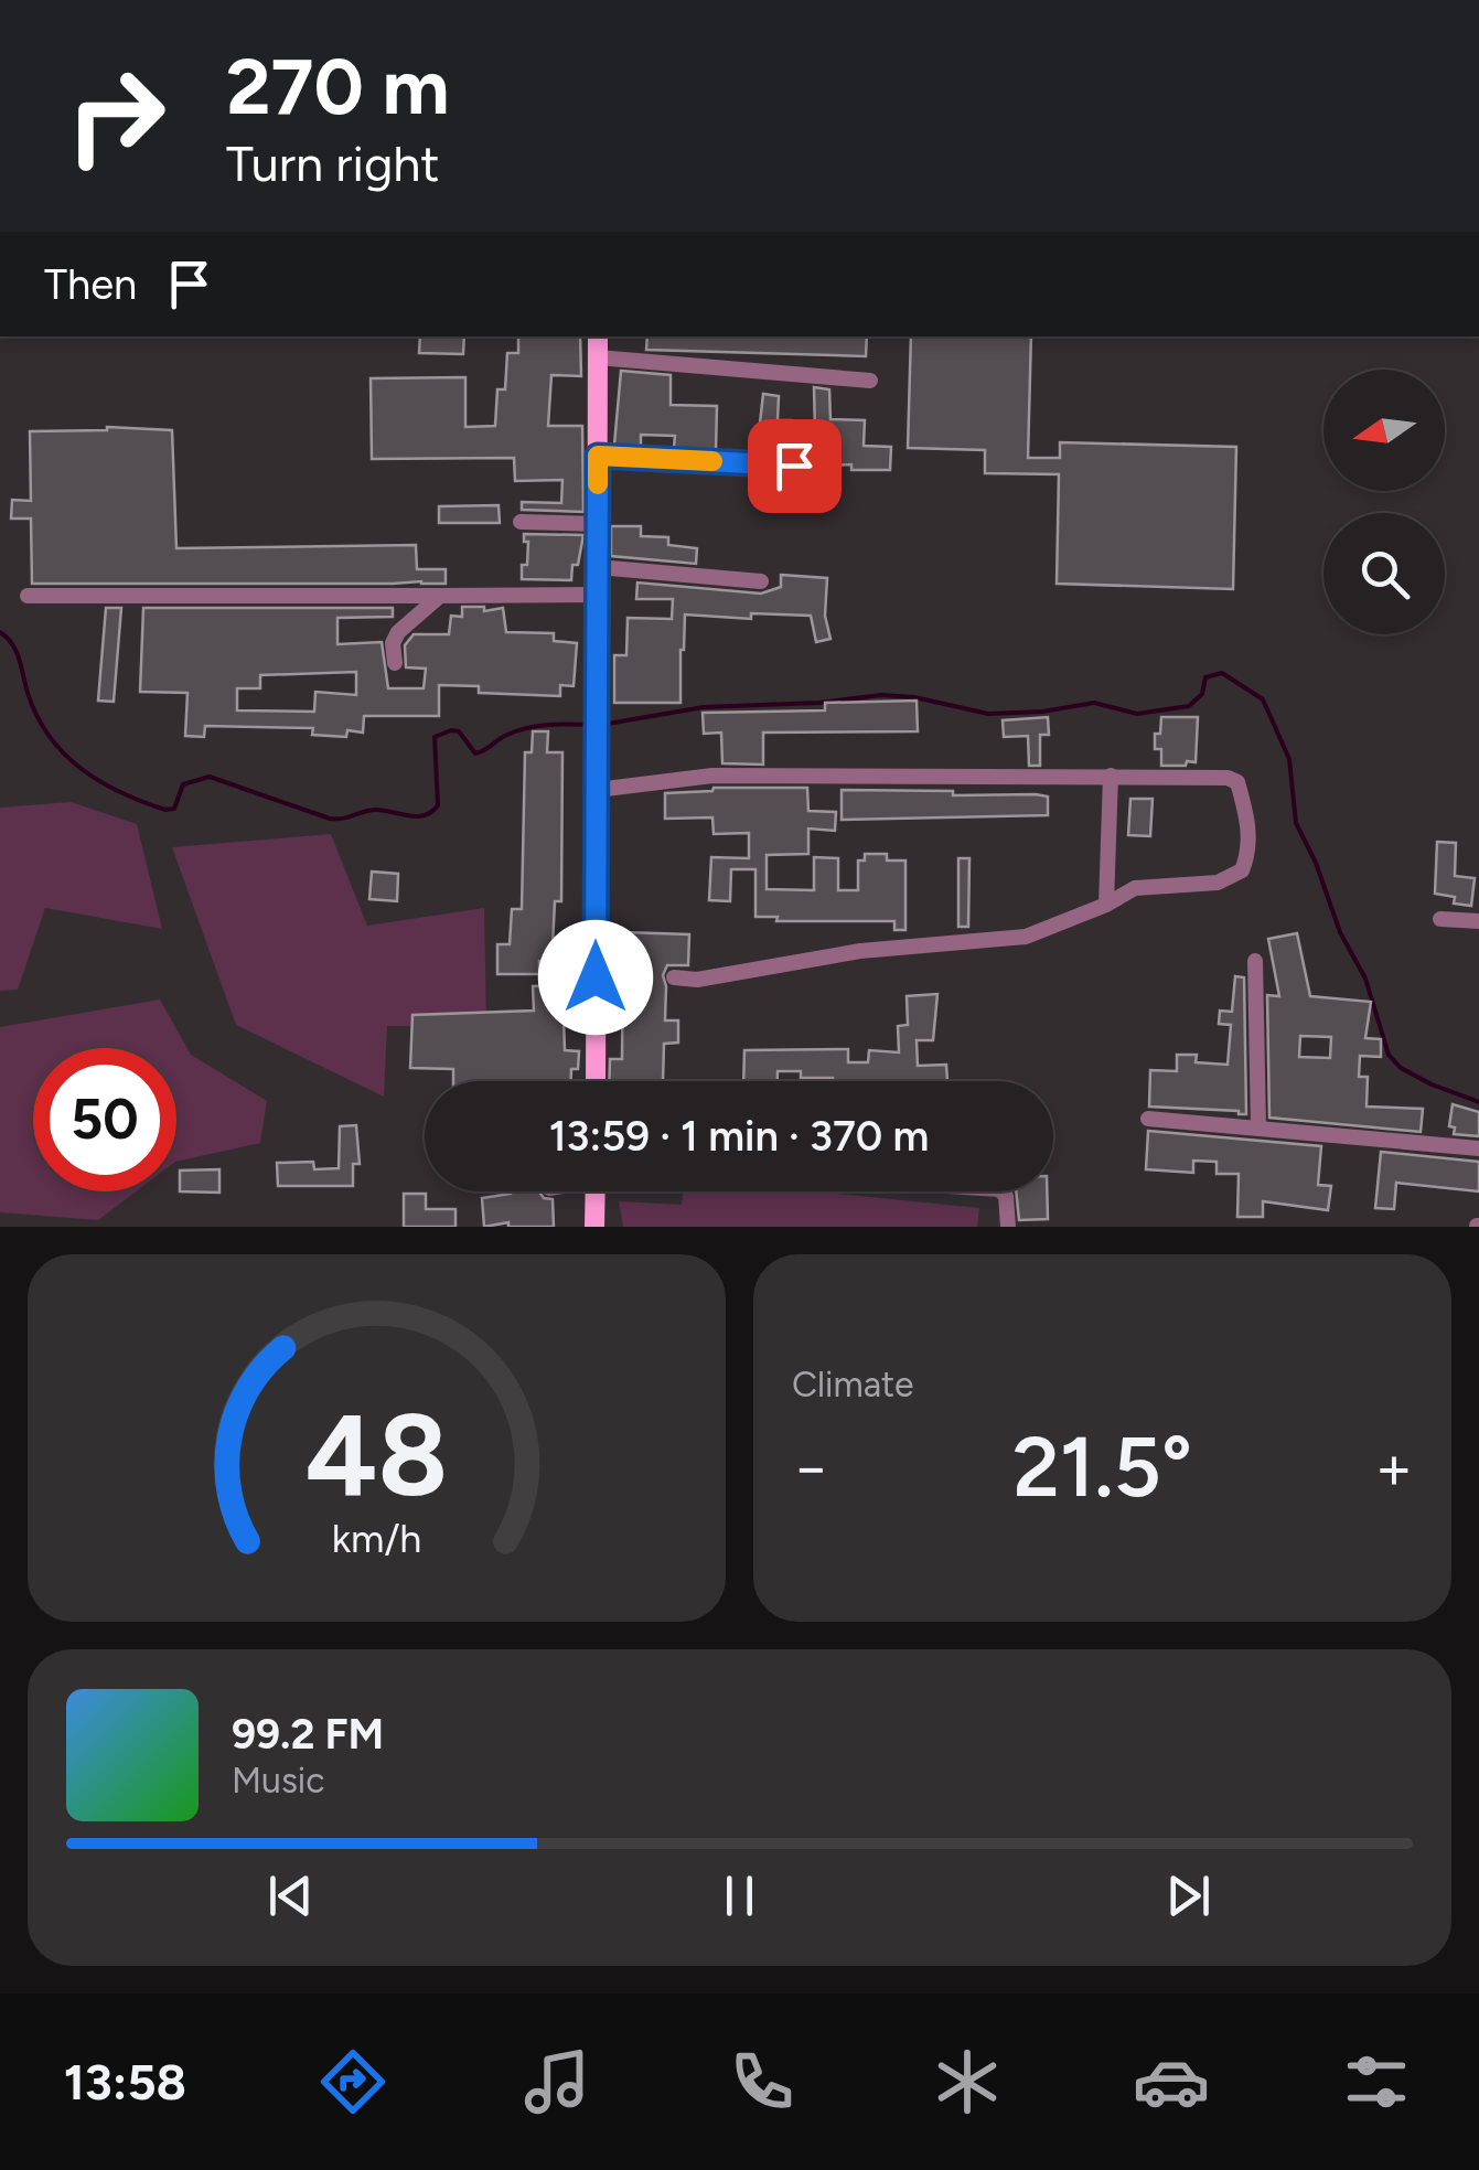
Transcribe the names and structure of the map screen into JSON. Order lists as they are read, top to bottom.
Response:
{
  "north": "left",
  "page": {
    "turn": ["270 m", "Turn right"],
    "then": "Then",
    "limit": "50",
    "trip": "13:59 · 1 min · 370 m",
    "tile": "Climate",
    "heat": ["−", "21.5°", "+"],
    "song": ["99.2 FM", "Music"],
    "tabs": "13:58",
    "gauge": ["48", "km/h"]
  }
}
